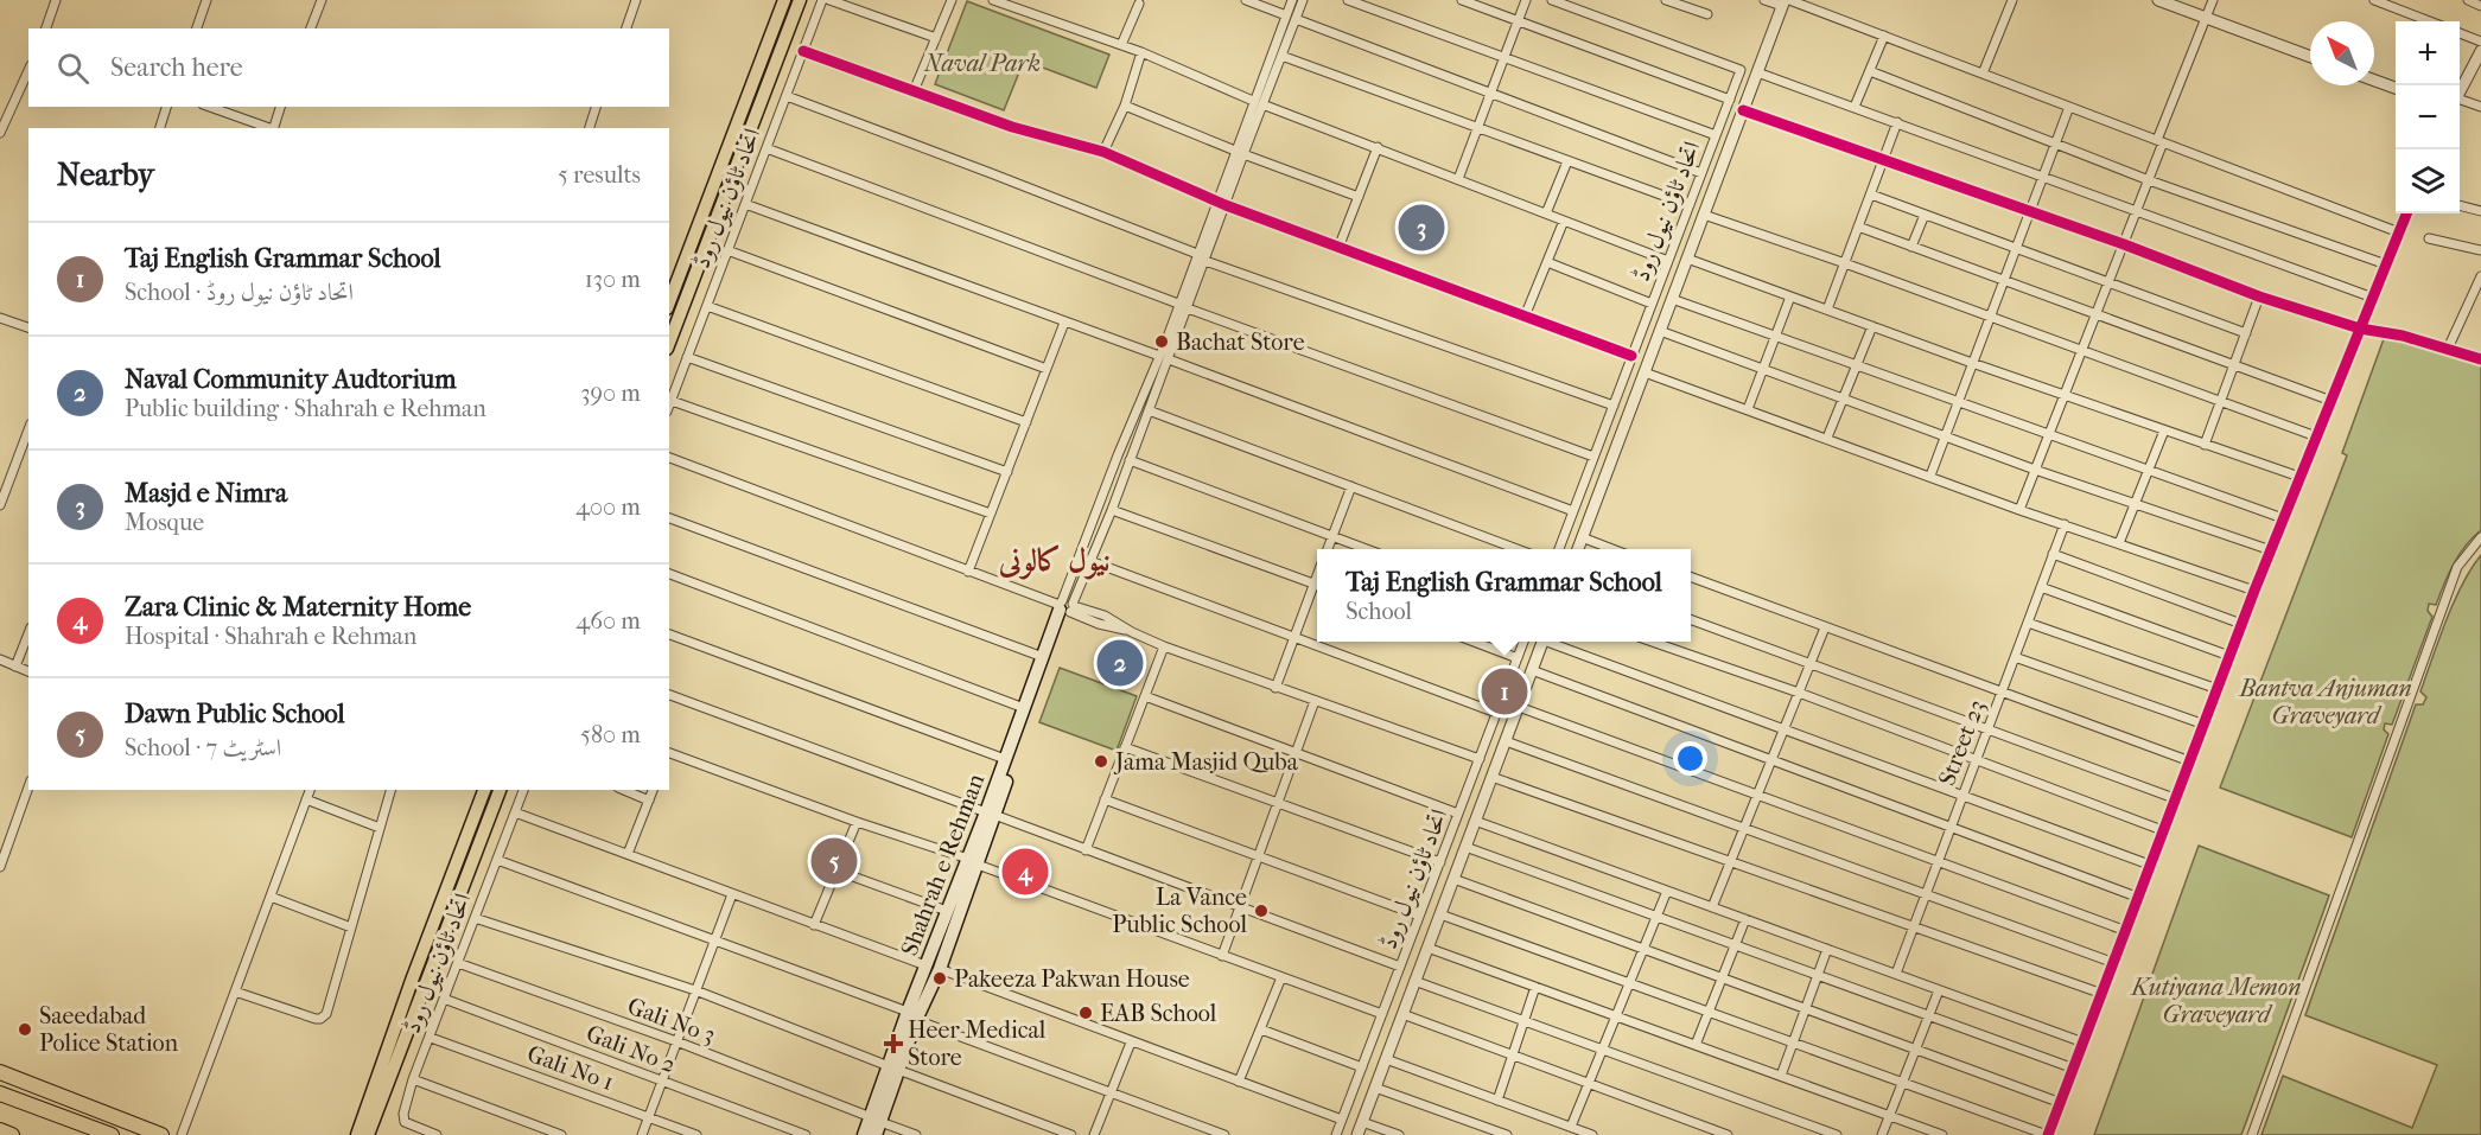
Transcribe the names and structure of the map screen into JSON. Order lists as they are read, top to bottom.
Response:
{
  "streets": {
    "main road": ["Shahrah e Rehman"],
    "street": [
      "اتحاد ٹاؤن نیول روڈ",
      "Street 23",
      "Gali No 3",
      "Gali No 2",
      "Gali No 1"
    ]
  },
  "crossings": [
    ["اتحاد ٹاؤن نیول روڈ", "Gali No 3"],
    ["اتحاد ٹاؤن نیول روڈ", "Gali No 2"],
    ["اتحاد ٹاؤن نیول روڈ", "Gali No 1"],
    ["Shahrah e Rehman", "Gali No 3"]
  ],
  "districts": ["نیول کالونی"],
  "parks": ["Naval Park", "Bantva Anjuman Graveyard", "Kutiyana Memon Graveyard"],
  "places": {
    "other": [
      "Bachat Store",
      "Jama Masjid Quba",
      "La Vance Public School",
      "Pakeeza Pakwan House",
      "EAB School",
      "Saeedabad Police Station"
    ],
    "health": ["Heer Medical Store"]
  },
  "north": "top left",
  "page": {
    "map_buttons": ["+", "−"],
    "search": "Search here",
    "heading": ["Nearby", "5 results"],
    "pins": [
      "3",
      "2",
      "1",
      "5",
      "4"
    ],
    "list": [
      {
        "mark": "1",
        "name": "Taj English Grammar School",
        "note": "School · اتحاد ٹاؤن نیول روڈ",
        "value": "130 m"
      },
      {
        "mark": "2",
        "name": "Naval Community Audtorium",
        "note": "Public building · Shahrah e Rehman",
        "value": "390 m"
      },
      {
        "mark": "3",
        "name": "Masjd e Nimra",
        "note": "Mosque",
        "value": "400 m"
      },
      {
        "mark": "4",
        "name": "Zara Clinic & Maternity Home",
        "note": "Hospital · Shahrah e Rehman",
        "value": "460 m"
      },
      {
        "mark": "5",
        "name": "Dawn Public School",
        "note": "School · اسٹریٹ 7",
        "value": "580 m"
      }
    ],
    "popup": ["Taj English Grammar School", "School"]
  }
}
